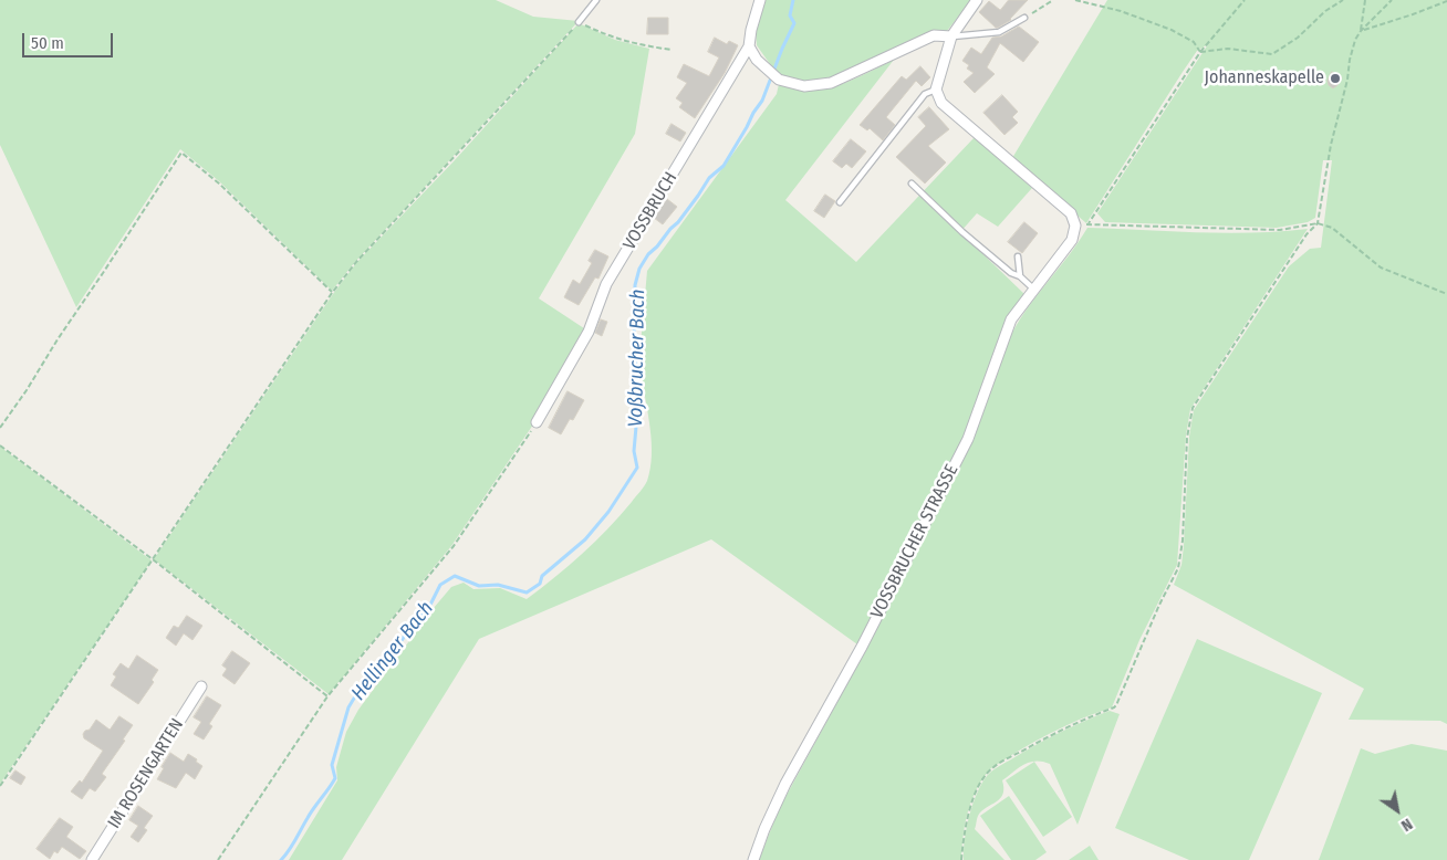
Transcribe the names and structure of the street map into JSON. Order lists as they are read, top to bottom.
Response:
{
  "streets": {
    "street": ["VOSSBRUCH", "VOSSBRUCHER STRASSE", "IM ROSENGARTEN"]
  },
  "water": ["Voßbrucher Bach", "Hellinger Bach"],
  "places": ["Johanneskapelle"],
  "scale_bar": "50 m",
  "north": "bottom right"
}
